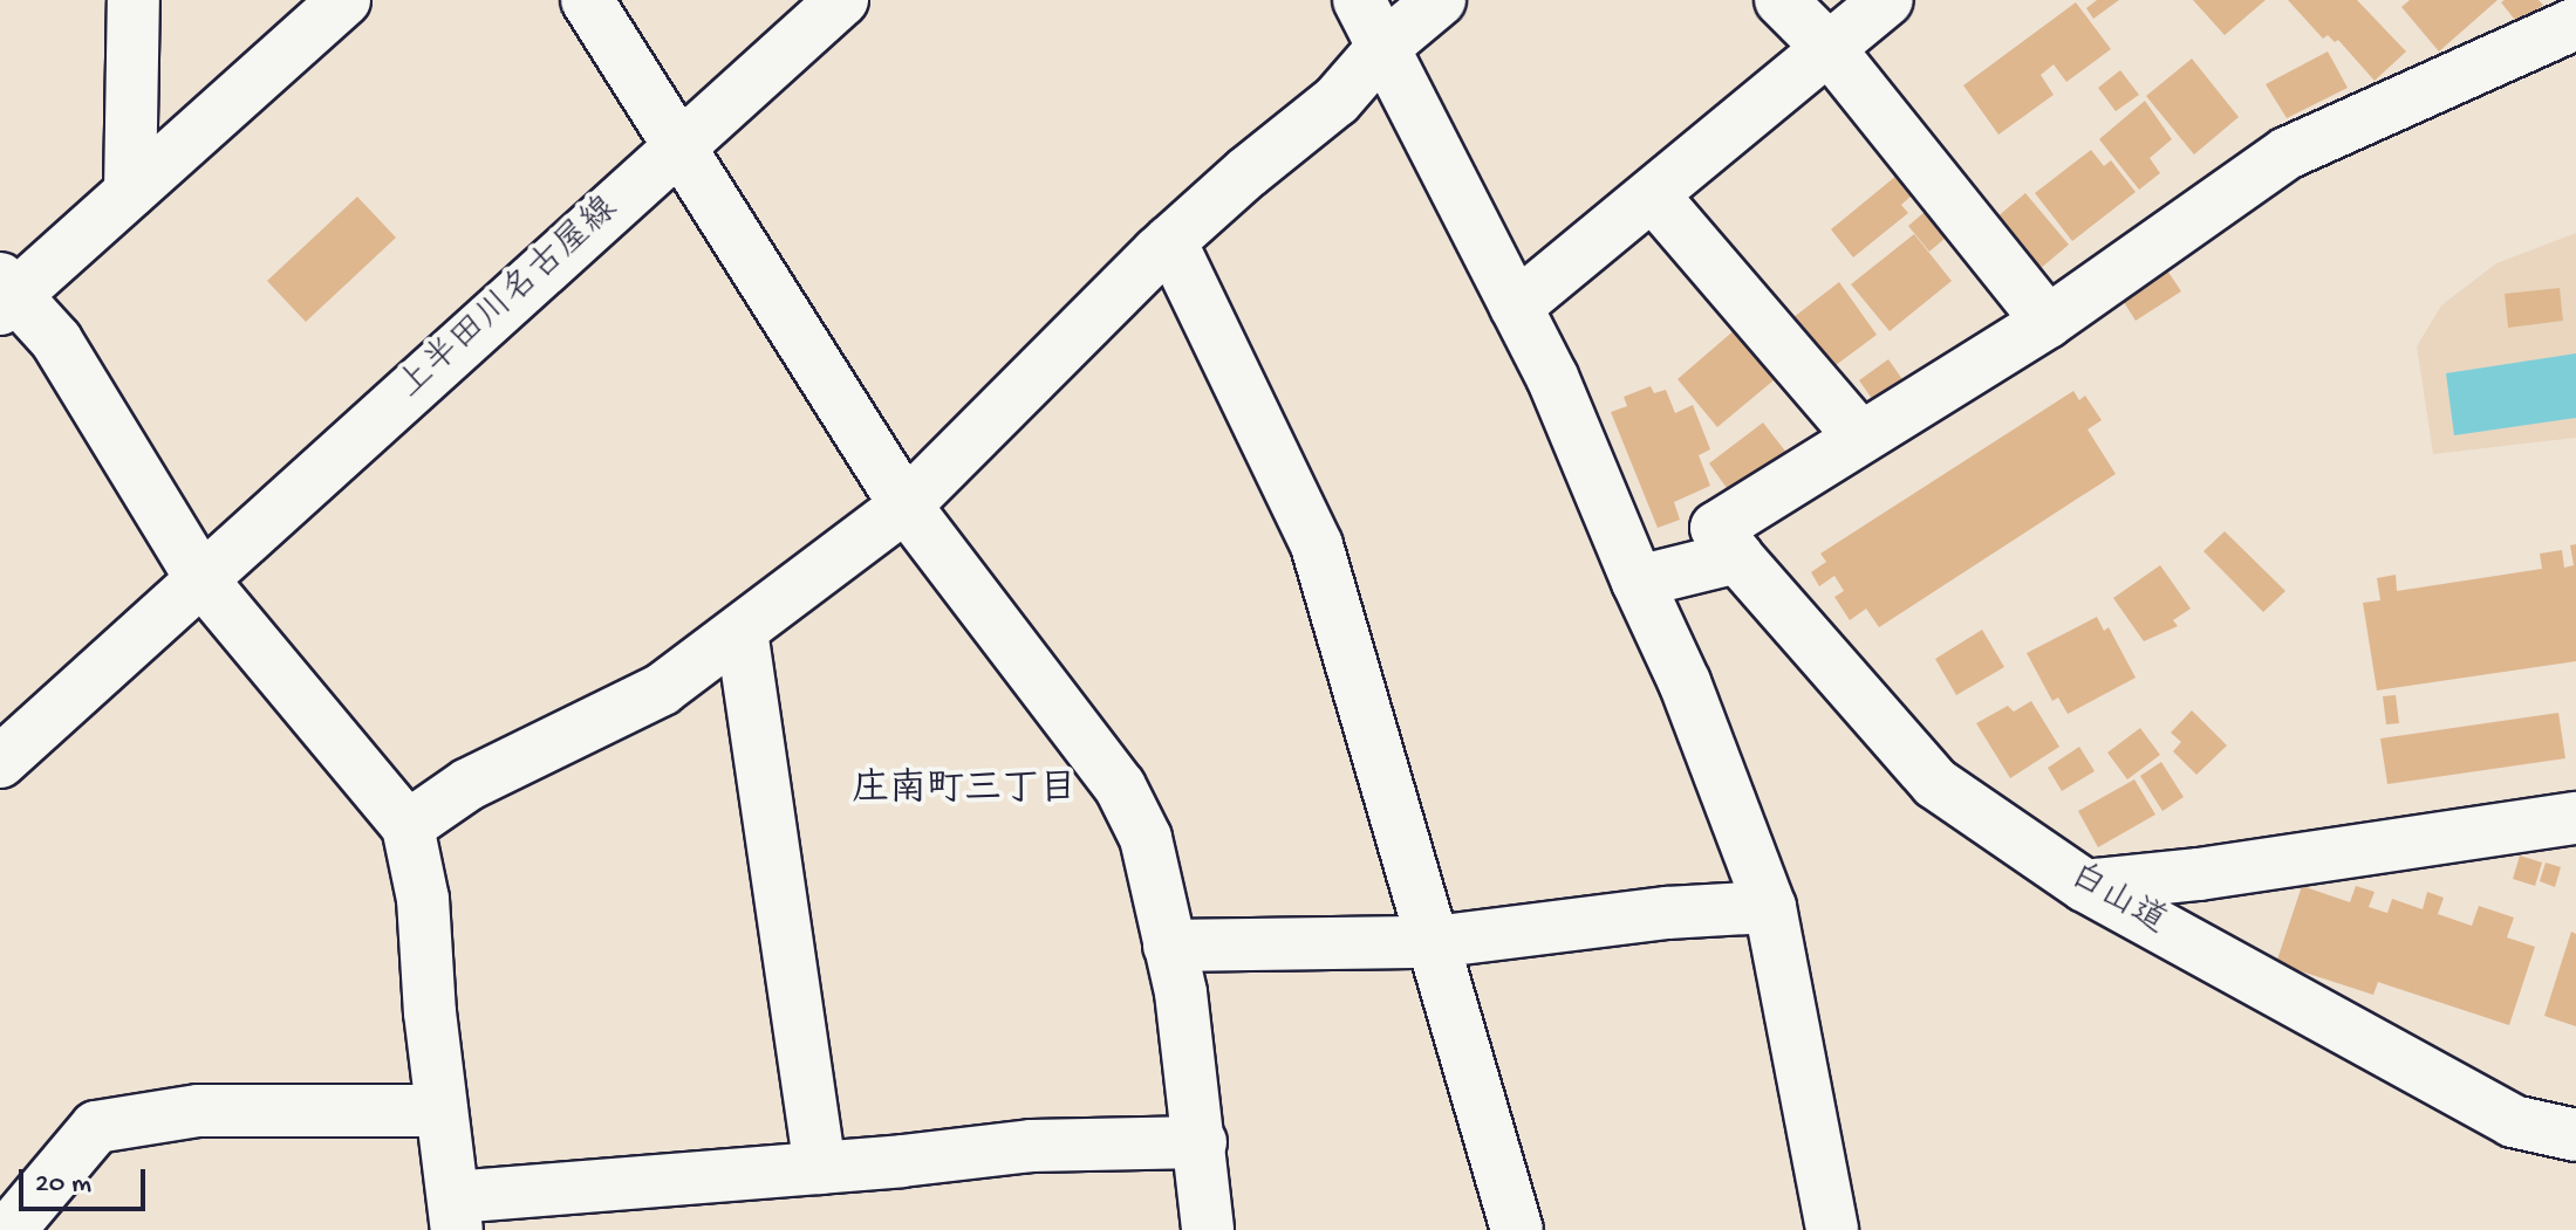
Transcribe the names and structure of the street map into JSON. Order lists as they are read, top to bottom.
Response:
{
  "streets": {
    "street": ["上半田川名古屋線", "白山道"]
  },
  "districts": ["庄南町三丁目"],
  "scale_bar": "20 m"
}
